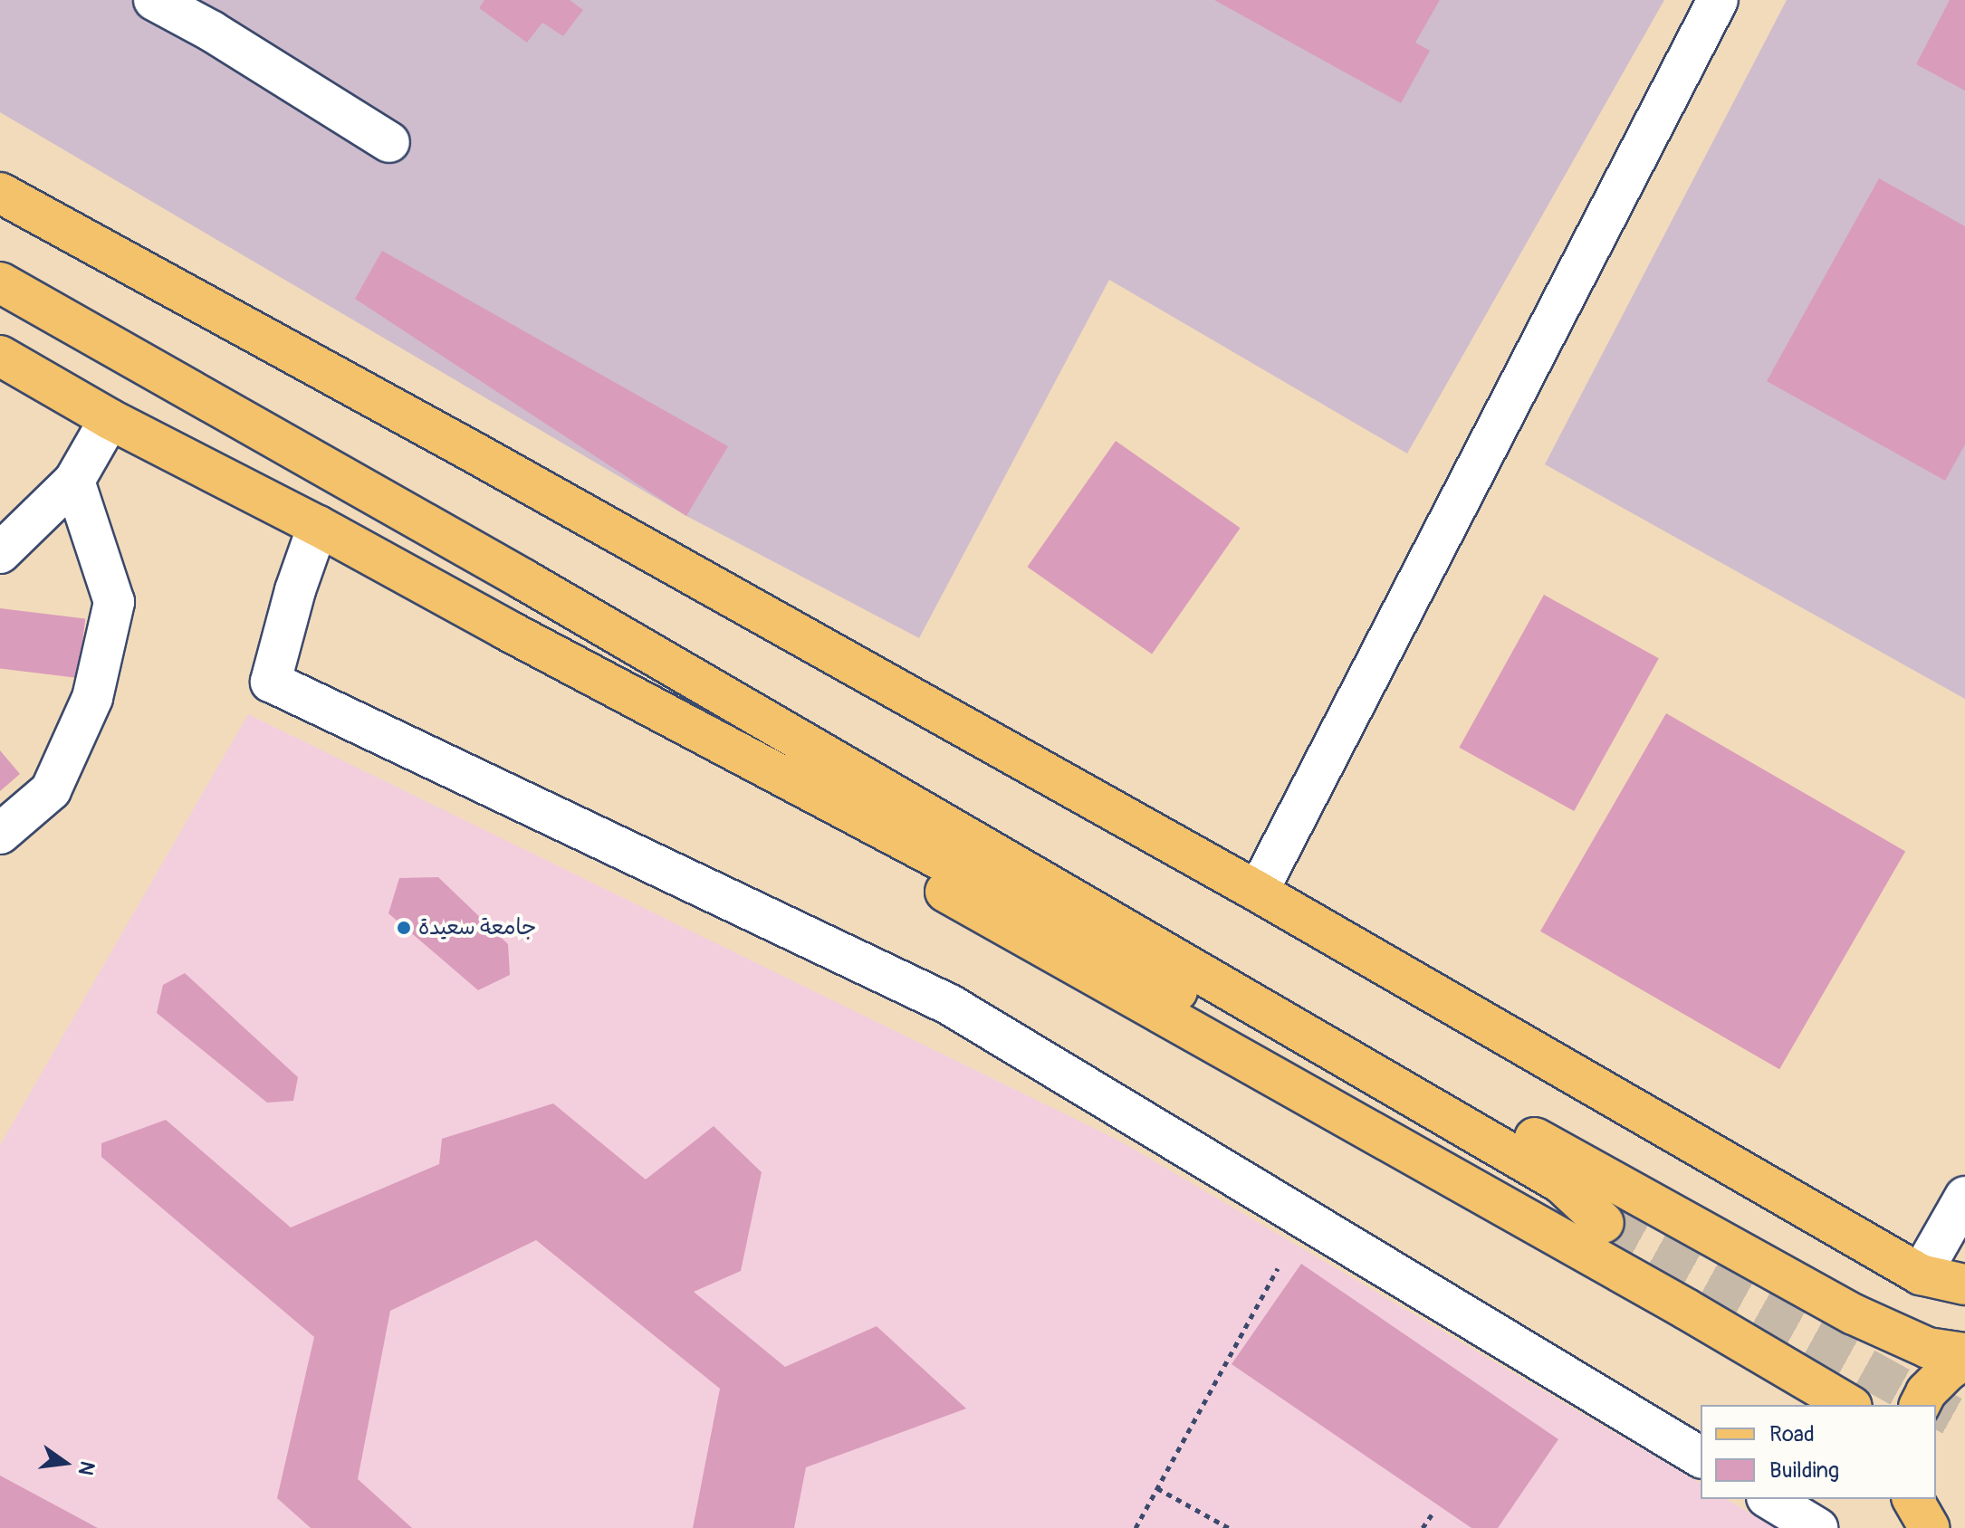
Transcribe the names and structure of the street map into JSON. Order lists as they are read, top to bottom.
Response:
{
  "places": ["جامعة سعيدة"],
  "legend": ["Road", "Building"],
  "north": "right"
}
